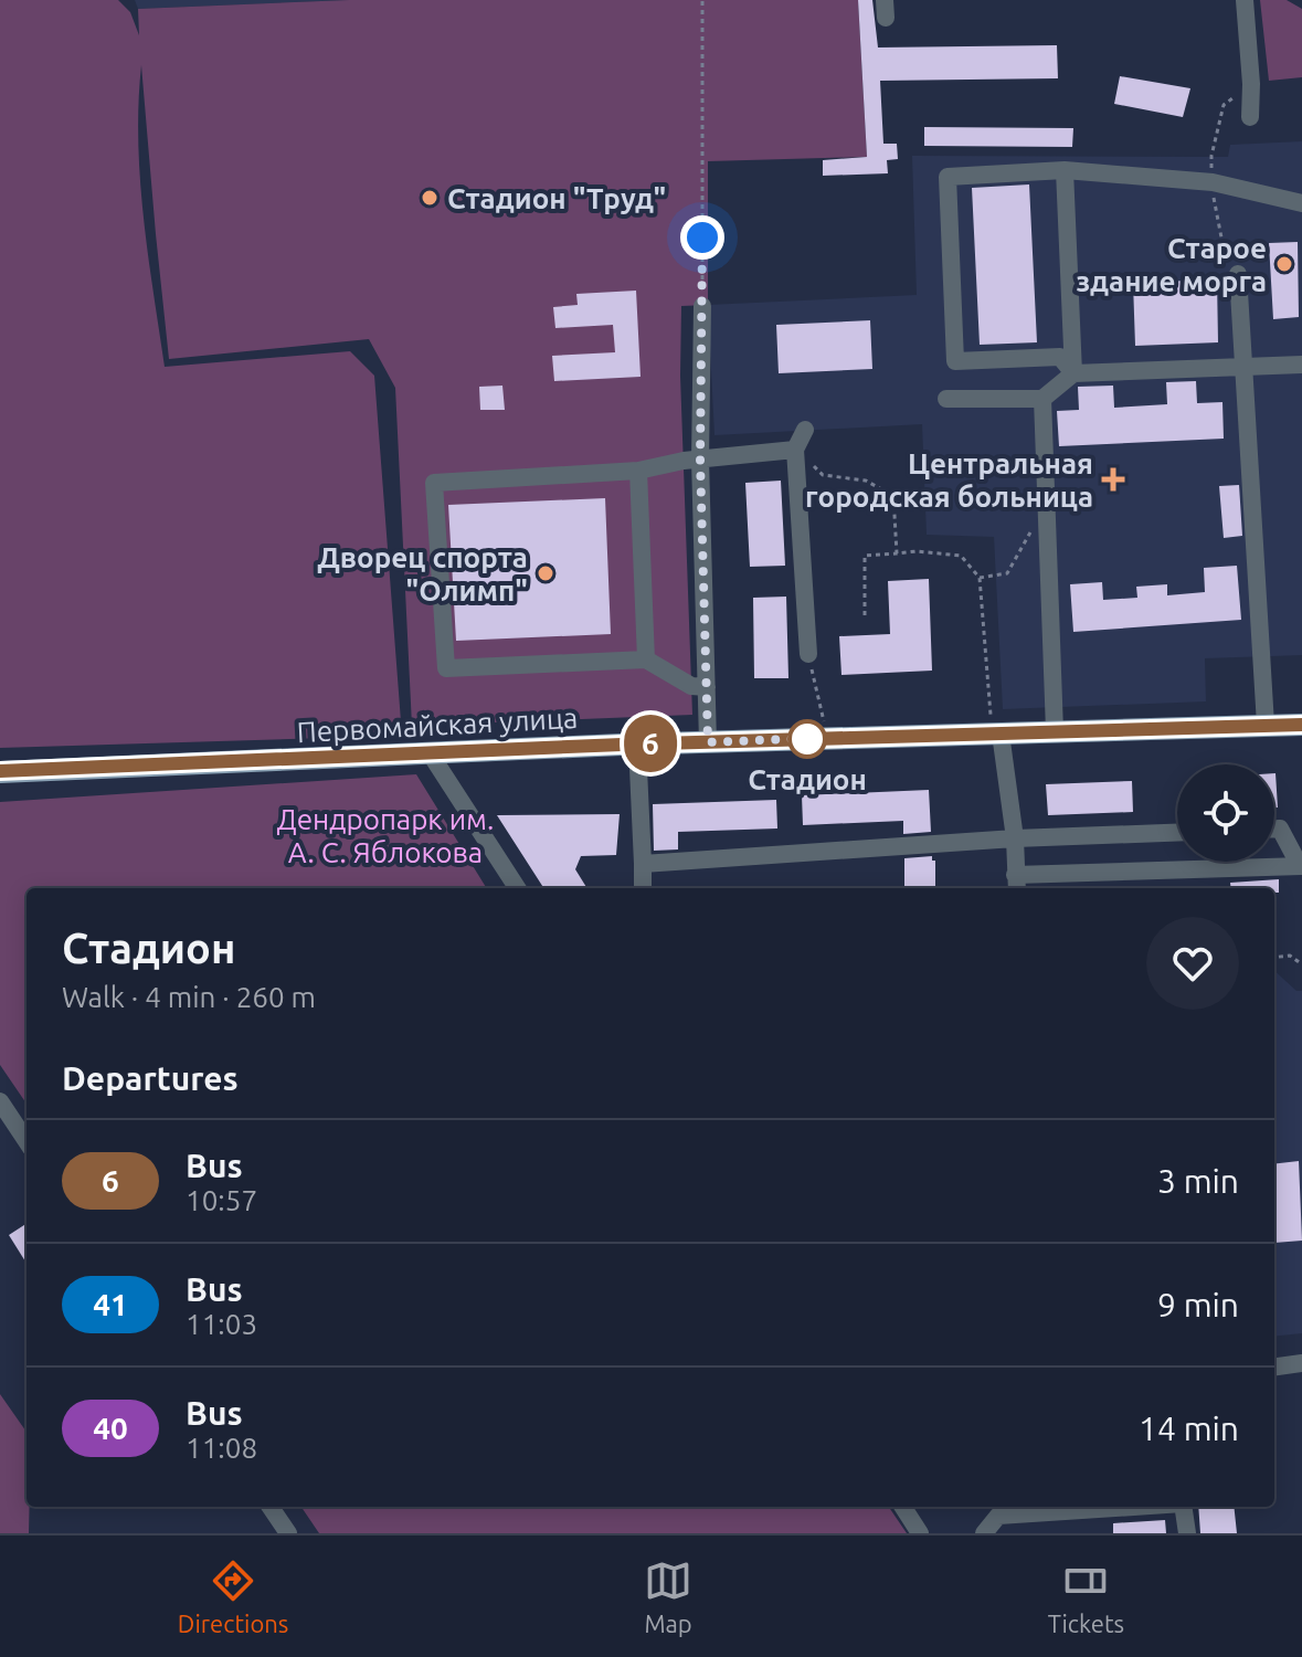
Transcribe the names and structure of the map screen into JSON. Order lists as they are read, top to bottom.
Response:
{
  "streets": {
    "main road": ["Первомайская улица"]
  },
  "parks": ["Дендропарк им. А. С. Яблокова"],
  "places": {
    "other": [
      "Стадион \"Труд\"",
      "Старое здание морга",
      "Дворец спорта \"Олимп\"",
      "Стадион"
    ],
    "health": ["Центральная городская больница"]
  },
  "lines": ["bus line 6"],
  "page": {
    "on_map": "6",
    "heading": [
      ["Стадион", "Walk · 4 min · 260 m"],
      "Departures"
    ],
    "list": [
      {
        "mark": "6",
        "name": "Bus",
        "note": "10:57",
        "value": "3 min"
      },
      {
        "mark": "41",
        "name": "Bus",
        "note": "11:03",
        "value": "9 min"
      },
      {
        "mark": "40",
        "name": "Bus",
        "note": "11:08",
        "value": "14 min"
      }
    ],
    "tabs": ["Directions", "Map", "Tickets"]
  }
}
